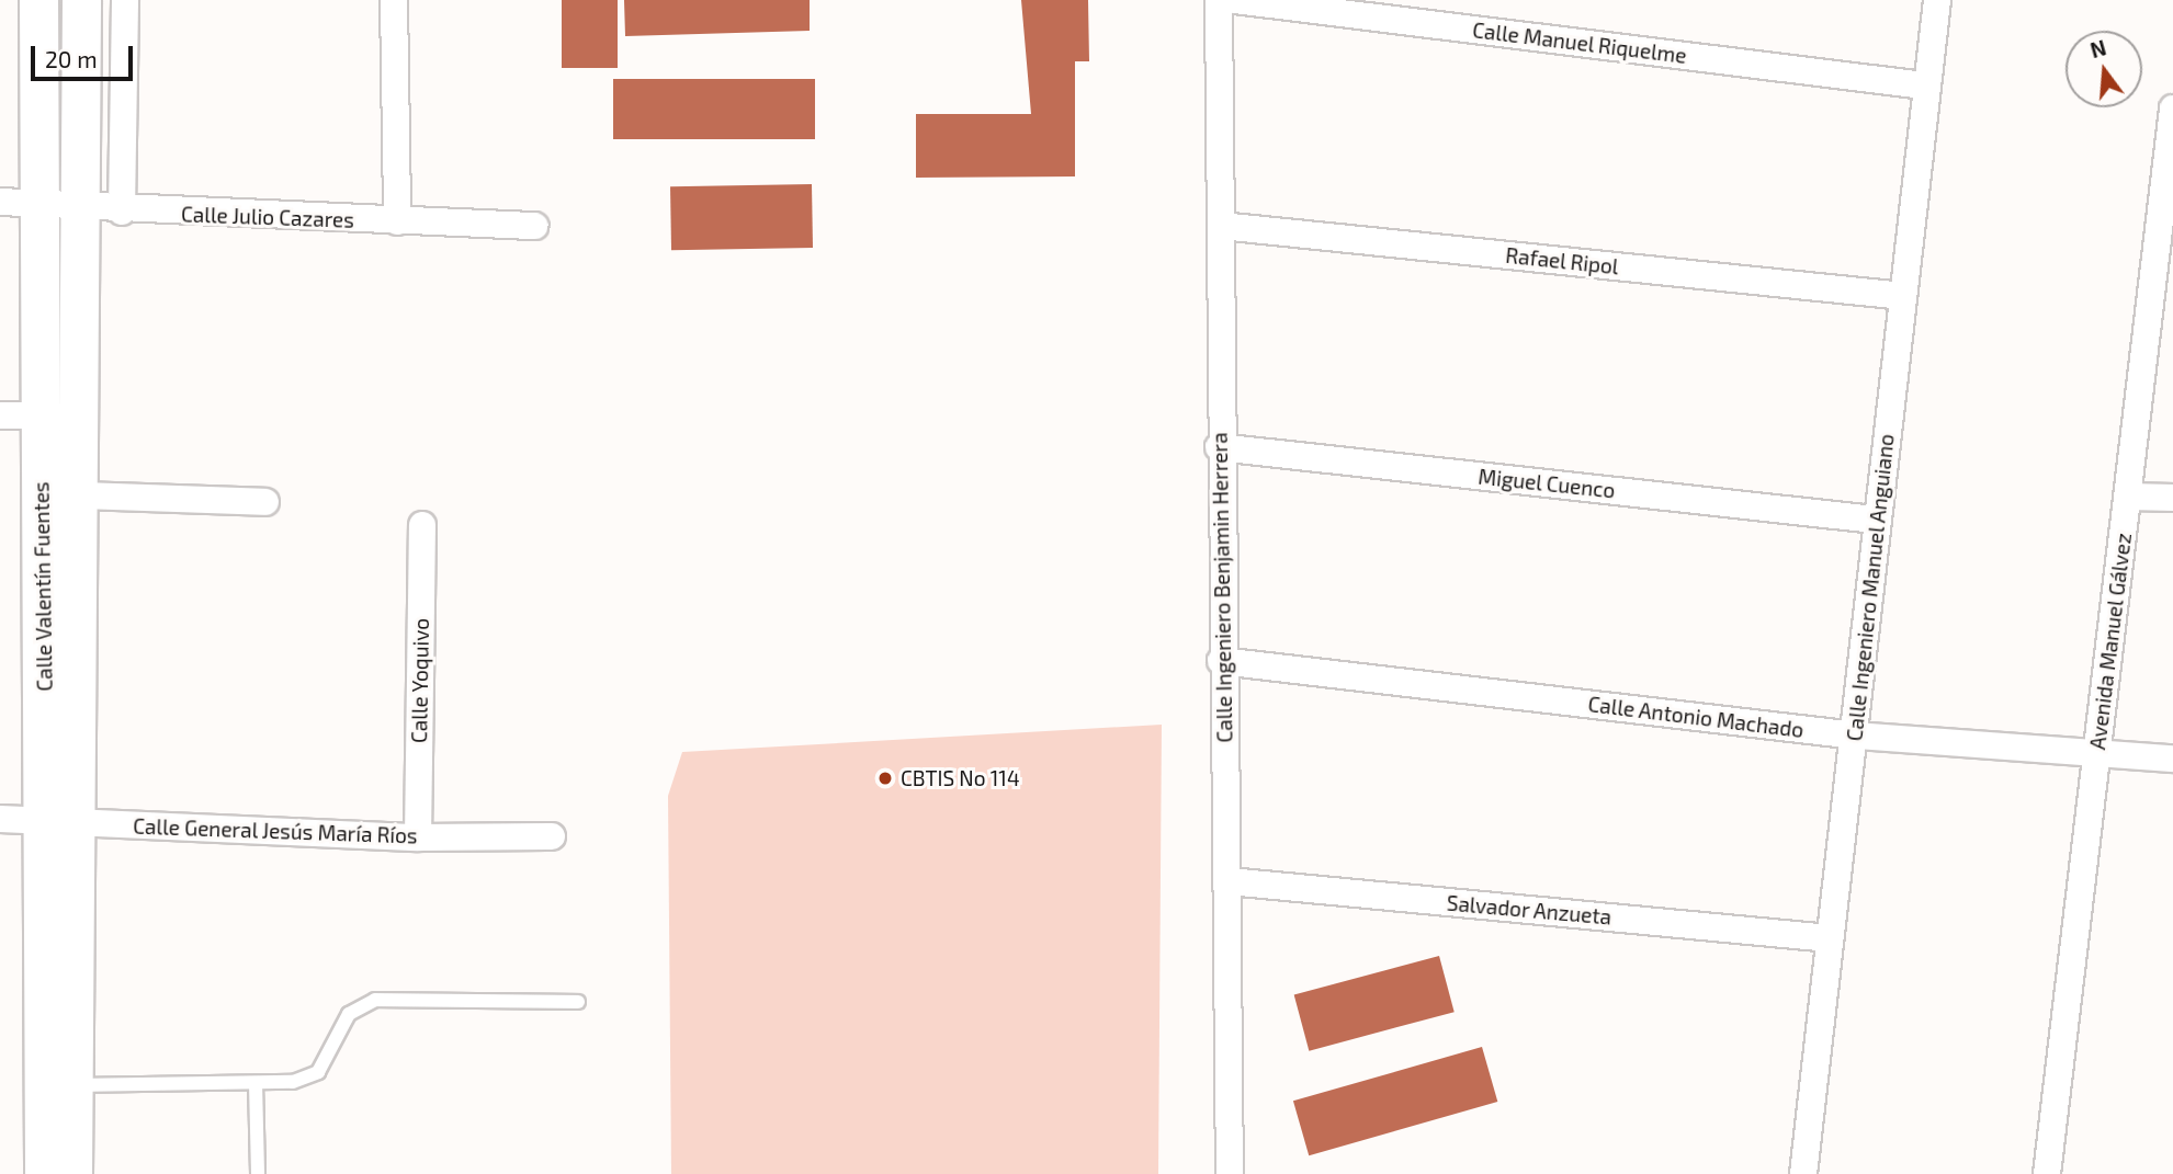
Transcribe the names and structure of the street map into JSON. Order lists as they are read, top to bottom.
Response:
{
  "streets": {
    "main road": ["Calle Valentín Fuentes"],
    "street": [
      "Calle Manuel Riquelme",
      "Calle Julio Cazares",
      "Rafael Ripol",
      "Miguel Cuenco",
      "Calle Ingeniero Benjamin Herrera",
      "Calle Ingeniero Manuel Anguiano",
      "Avenida Manuel Gálvez",
      "Calle Yoquivo",
      "Calle Antonio Machado",
      "Calle General Jesús María Ríos",
      "Salvador Anzueta"
    ]
  },
  "crossings": [
    ["Calle Manuel Riquelme", "Calle Ingeniero Manuel Anguiano"],
    ["Calle Julio Cazares", "Calle Valentín Fuentes"],
    ["Rafael Ripol", "Calle Ingeniero Benjamin Herrera"],
    ["Rafael Ripol", "Calle Ingeniero Manuel Anguiano"],
    ["Miguel Cuenco", "Calle Ingeniero Benjamin Herrera"],
    ["Miguel Cuenco", "Calle Ingeniero Manuel Anguiano"],
    ["Calle Valentín Fuentes", "Calle General Jesús María Ríos"],
    ["Calle Ingeniero Benjamin Herrera", "Calle Antonio Machado"],
    ["Calle Ingeniero Benjamin Herrera", "Salvador Anzueta"],
    ["Calle Ingeniero Manuel Anguiano", "Calle Antonio Machado"],
    ["Calle Ingeniero Manuel Anguiano", "Salvador Anzueta"],
    ["Avenida Manuel Gálvez", "Calle Antonio Machado"],
    ["Calle Yoquivo", "Calle General Jesús María Ríos"]
  ],
  "places": ["CBTIS No 114"],
  "scale_bar": "20 m",
  "north": "top"
}
